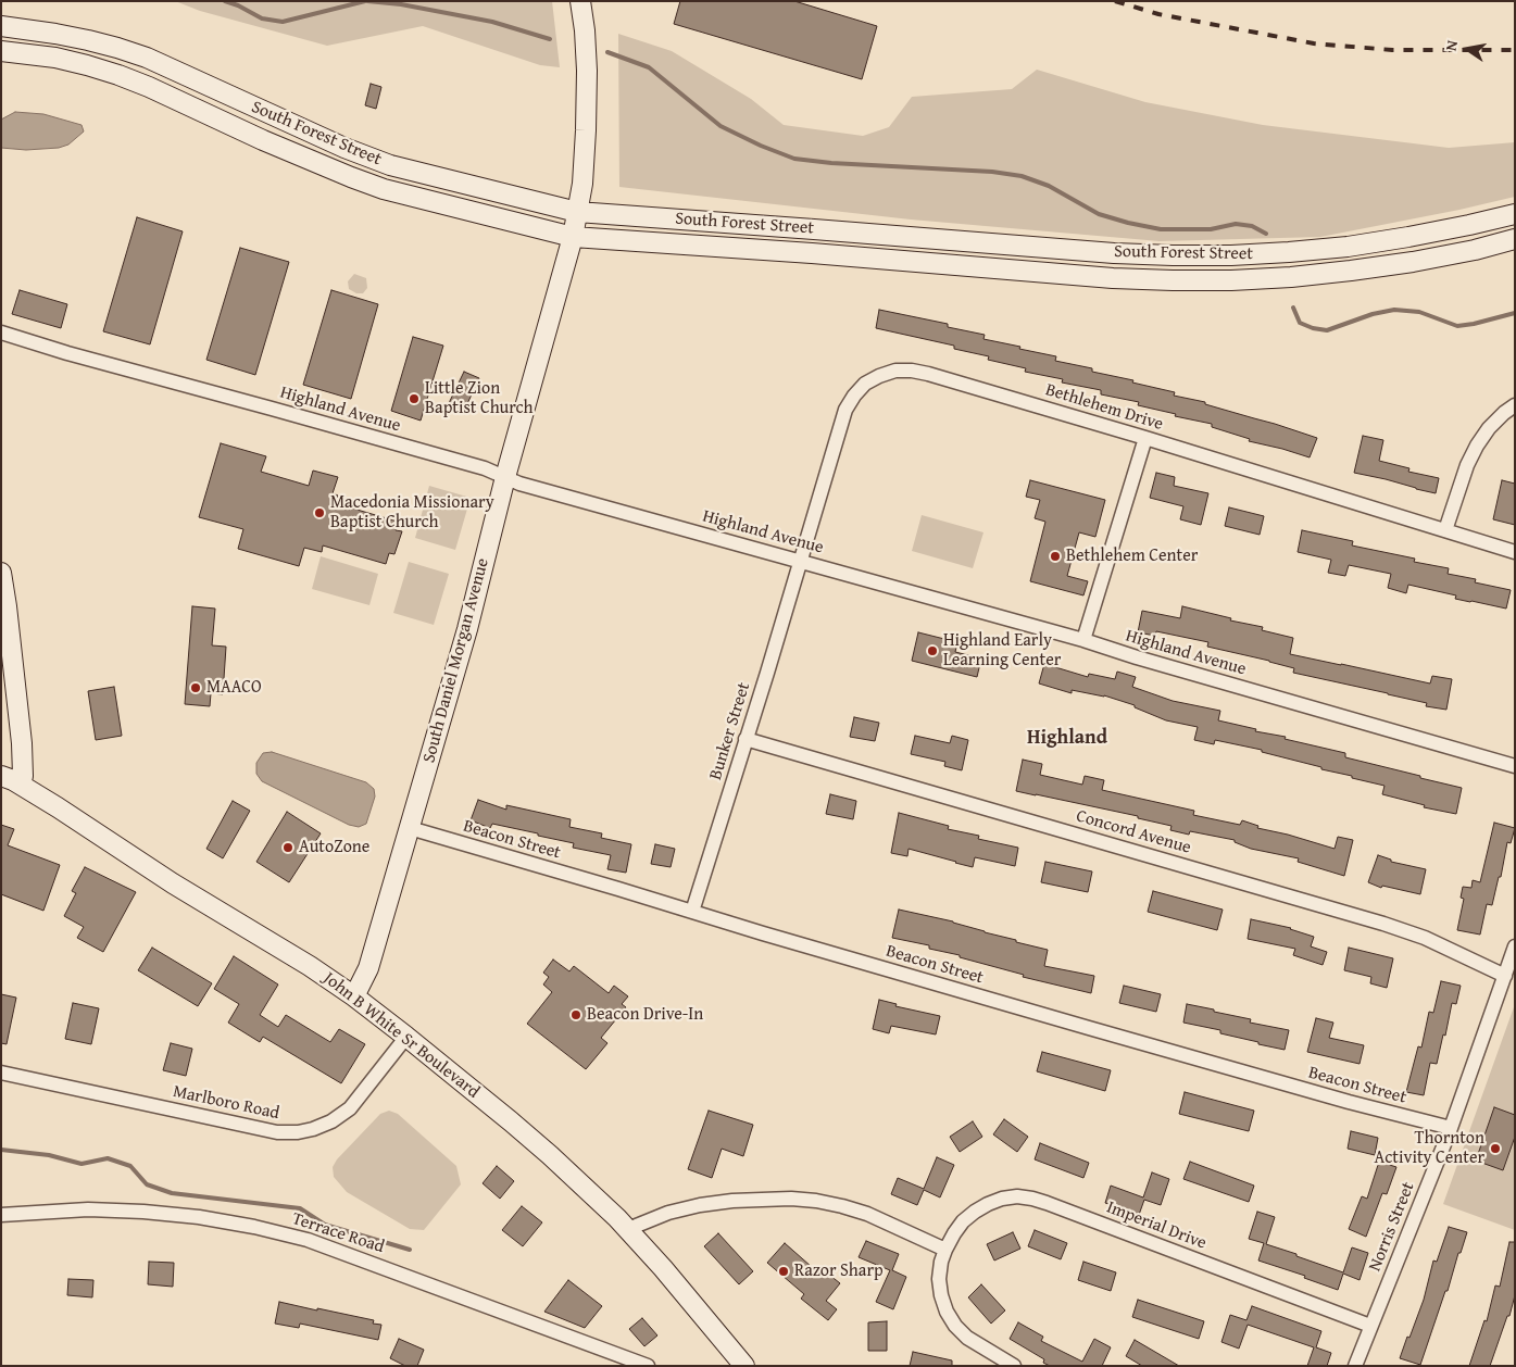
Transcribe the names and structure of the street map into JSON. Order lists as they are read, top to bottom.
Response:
{
  "streets": {
    "street": [
      "South Forest Street",
      "Bethlehem Drive",
      "Highland Avenue",
      "South Daniel Morgan Avenue",
      "Bunker Street",
      "Concord Avenue",
      "Beacon Street",
      "John B White Sr Boulevard",
      "Marlboro Road",
      "Imperial Drive",
      "Norris Street",
      "Terrace Road"
    ]
  },
  "crossings": [
    ["South Forest Street", "South Daniel Morgan Avenue"],
    ["Bethlehem Drive", "Highland Avenue"],
    ["Bethlehem Drive", "Bunker Street"],
    ["Highland Avenue", "South Daniel Morgan Avenue"],
    ["Highland Avenue", "Bunker Street"],
    ["South Daniel Morgan Avenue", "Beacon Street"],
    ["South Daniel Morgan Avenue", "John B White Sr Boulevard"],
    ["Bunker Street", "Concord Avenue"],
    ["Bunker Street", "Beacon Street"],
    ["Concord Avenue", "Norris Street"],
    ["Beacon Street", "Norris Street"],
    ["John B White Sr Boulevard", "Marlboro Road"],
    ["Imperial Drive", "Norris Street"]
  ],
  "districts": ["Highland"],
  "places": [
    "Little Zion Baptist Church",
    "Macedonia Missionary Baptist Church",
    "Bethlehem Center",
    "Highland Early Learning Center",
    "MAACO",
    "AutoZone",
    "Beacon Drive-In",
    "Thornton Activity Center",
    "Razor Sharp"
  ],
  "north": "left"
}
